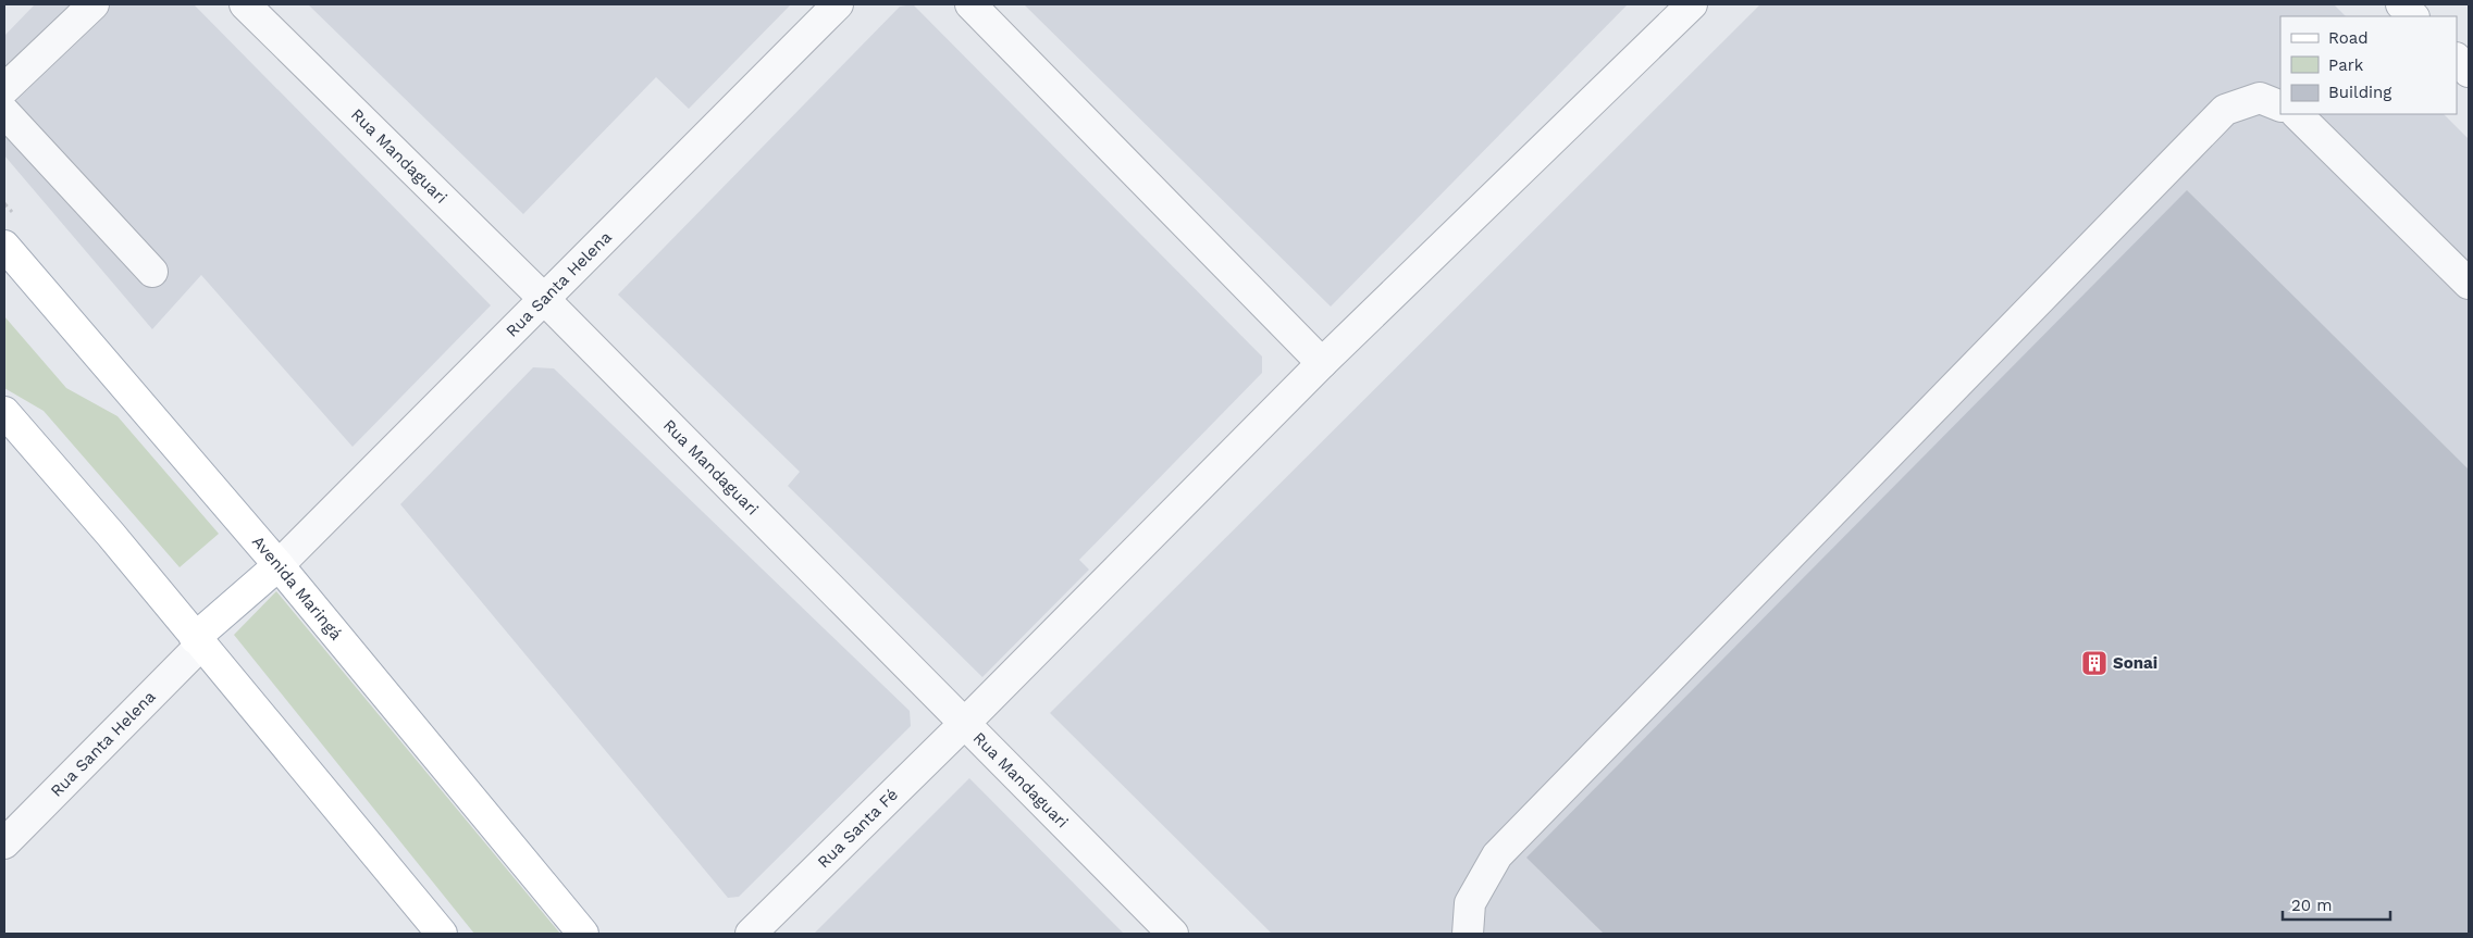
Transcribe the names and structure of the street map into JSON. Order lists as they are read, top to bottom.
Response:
{
  "streets": {
    "main road": ["Avenida Maringá"],
    "street": ["Rua Mandaguari", "Rua Santa Helena", "Rua Santa Fé"]
  },
  "crossings": [
    ["Rua Mandaguari", "Rua Santa Helena"],
    ["Rua Mandaguari", "Rua Santa Fé"],
    ["Rua Santa Helena", "Avenida Maringá"]
  ],
  "places": {
    "building": ["Sonai"]
  },
  "legend": ["Road", "Park", "Building"],
  "scale_bar": "20 m"
}
